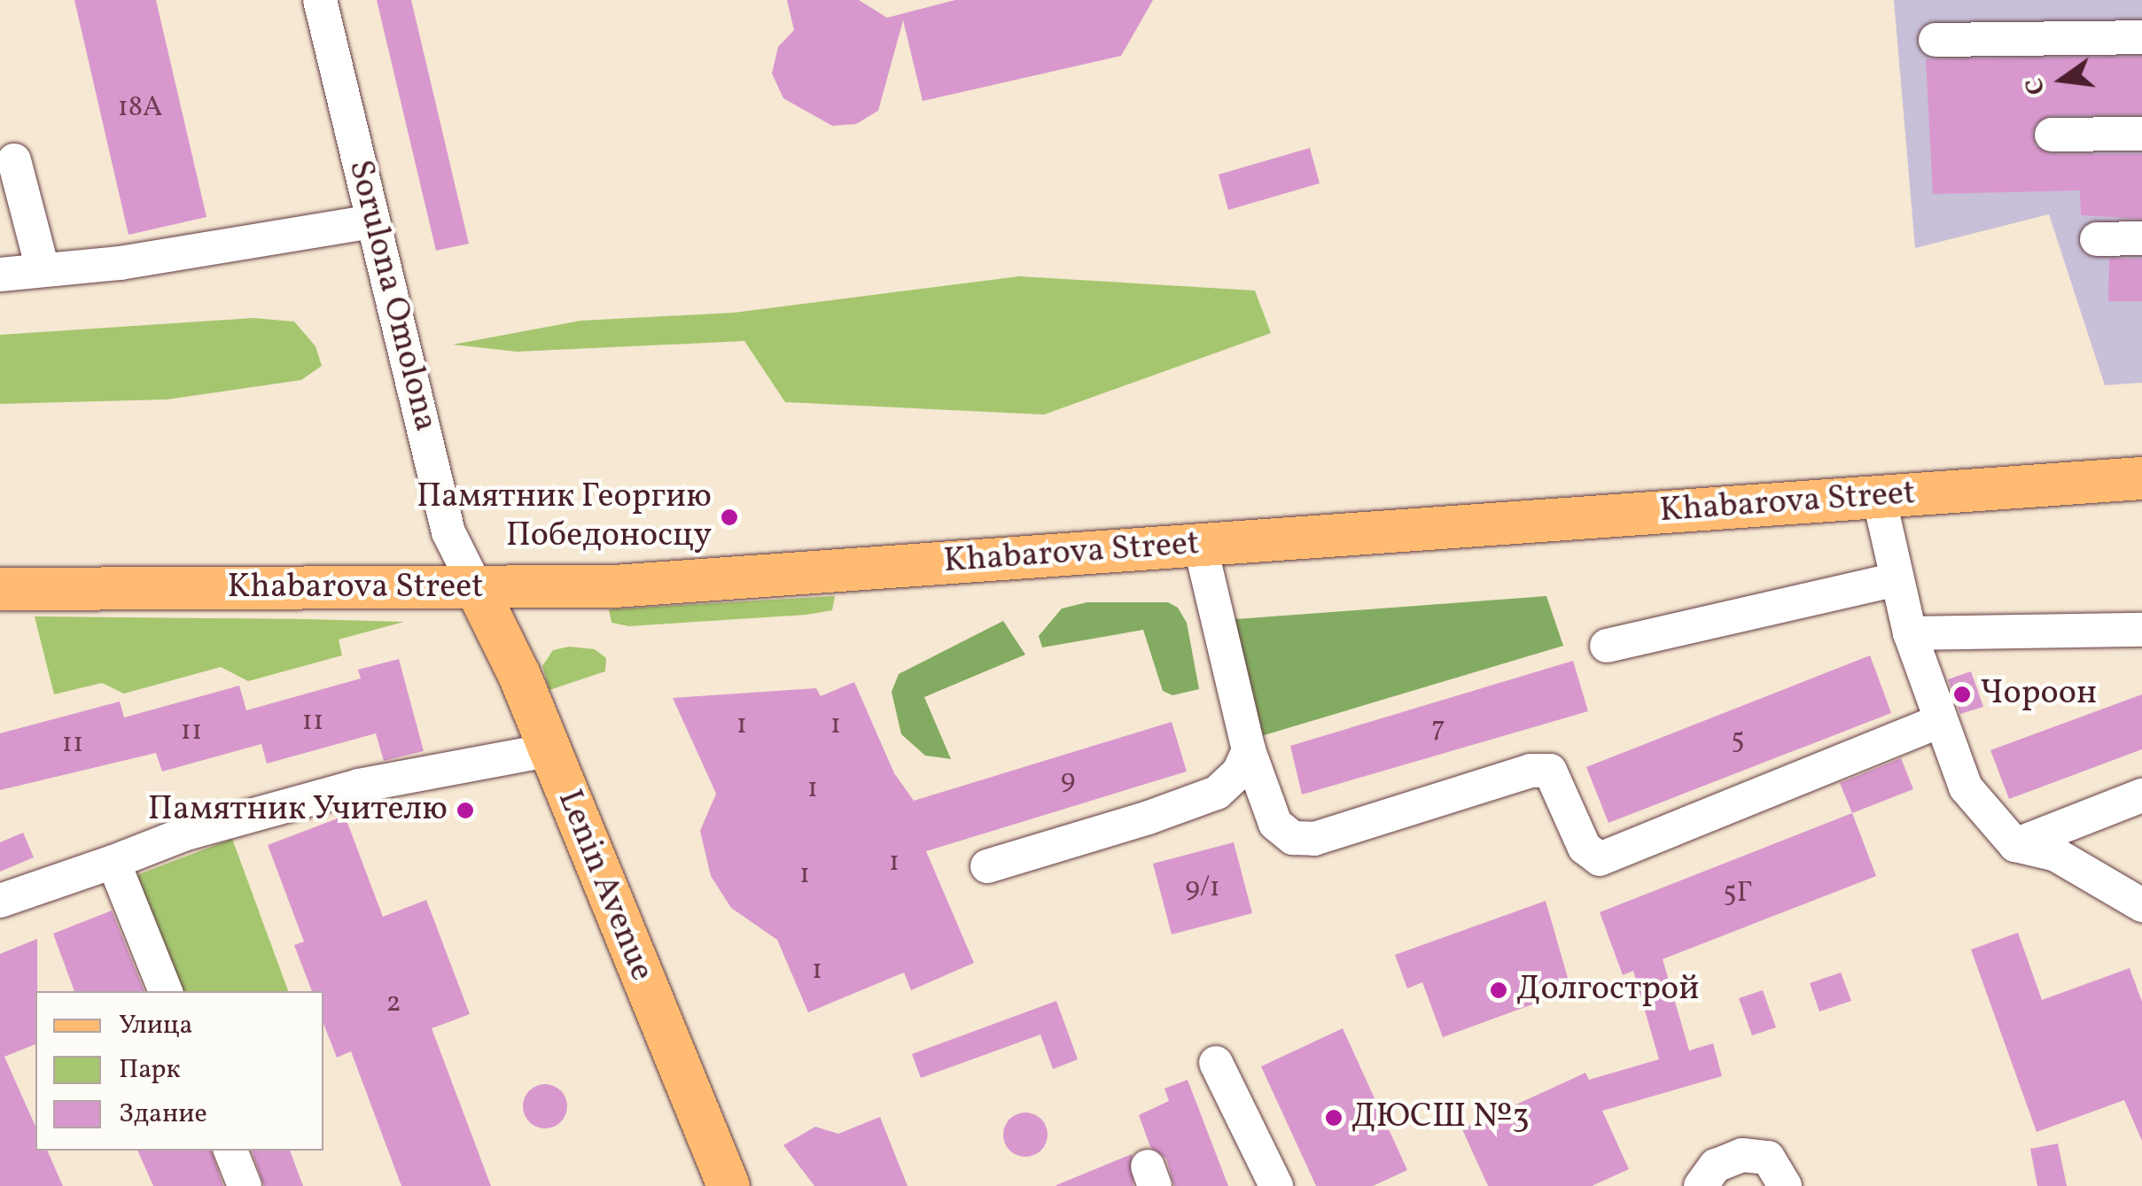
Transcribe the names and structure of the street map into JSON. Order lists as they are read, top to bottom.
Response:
{
  "streets": {
    "main road": ["Khabarova Street", "Lenin Avenue"],
    "street": ["Sorulona Omolona"]
  },
  "crossings": [
    ["Sorulona Omolona", "Khabarova Street"],
    ["Sorulona Omolona", "Lenin Avenue"],
    ["Khabarova Street", "Lenin Avenue"]
  ],
  "places": [
    "Памятник Георгию Победоносцу",
    "Чороон",
    "Памятник Учителю",
    "Долгострой",
    "ДЮСШ №3"
  ],
  "house_numbers": [
    "18А",
    "11",
    "1",
    "1",
    "7",
    "11",
    "5",
    "11",
    "9",
    "1",
    "1",
    "1",
    "9/1",
    "5Г",
    "1",
    "2"
  ],
  "legend": ["Улица", "Парк", "Здание"],
  "north": "left"
}
